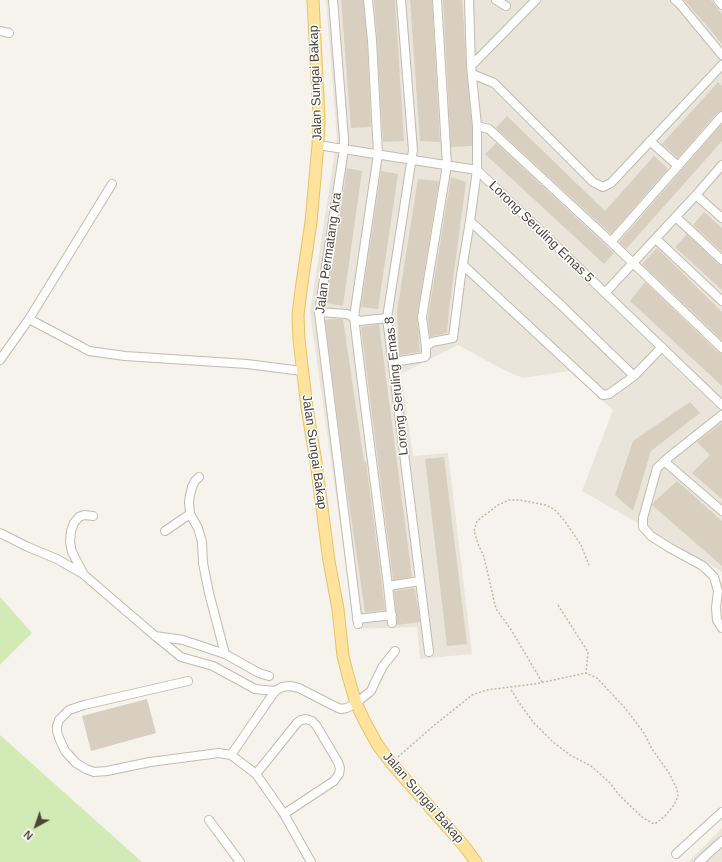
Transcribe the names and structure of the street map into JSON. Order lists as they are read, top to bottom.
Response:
{
  "streets": {
    "main road": ["Jalan Sungai Bakap"],
    "street": ["Lorong Seruling Emas 5", "Jalan Permatang Ara", "Lorong Seruling Emas 8"]
  },
  "north": "bottom left"
}
